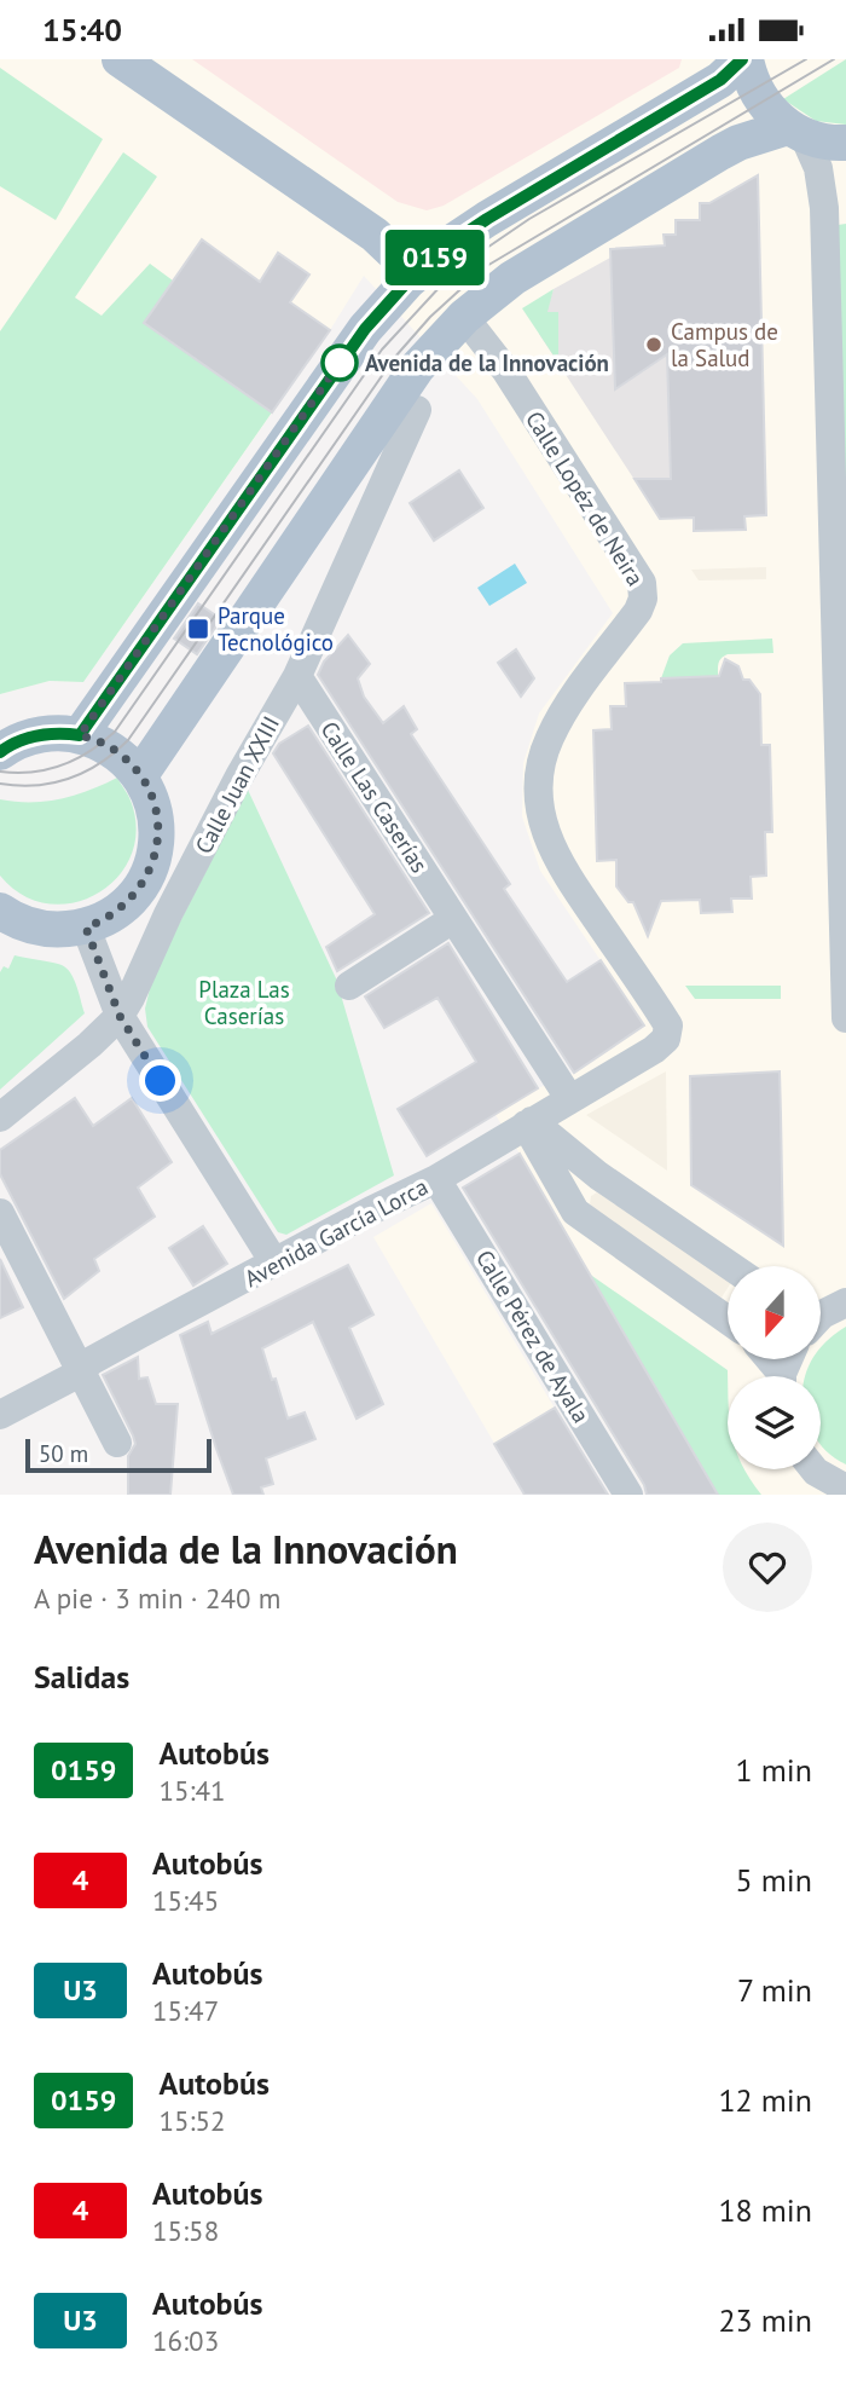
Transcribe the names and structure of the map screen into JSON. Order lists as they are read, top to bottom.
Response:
{
  "streets": {
    "street": [
      "Calle Lopéz de Neira",
      "Calle Juan XXIII",
      "Calle Las Caserías",
      "Avenida García Lorca",
      "Calle Pérez de Ayala"
    ]
  },
  "crossings": [
    ["Calle Lopéz de Neira", "Avenida García Lorca"],
    ["Calle Juan XXIII", "Calle Las Caserías"],
    ["Calle Las Caserías", "Avenida García Lorca"],
    ["Avenida García Lorca", "Calle Pérez de Ayala"]
  ],
  "parks": ["Plaza Las Caserías"],
  "places": {
    "other": ["Campus de la Salud", "Avenida de la Innovación"],
    "transit": ["Parque Tecnológico"]
  },
  "lines": ["bus line 0159"],
  "scale_bar": "50 m",
  "north": "bottom",
  "page": {
    "status": "15:40",
    "on_map": "0159",
    "scale": "50 m",
    "heading": [
      ["Avenida de la Innovación", "A pie · 3 min · 240 m"],
      "Salidas"
    ],
    "list": [
      {
        "mark": "0159",
        "name": "Autobús",
        "note": "15:41",
        "value": "1 min"
      },
      {
        "mark": "4",
        "name": "Autobús",
        "note": "15:45",
        "value": "5 min"
      },
      {
        "mark": "U3",
        "name": "Autobús",
        "note": "15:47",
        "value": "7 min"
      },
      {
        "mark": "0159",
        "name": "Autobús",
        "note": "15:52",
        "value": "12 min"
      },
      {
        "mark": "4",
        "name": "Autobús",
        "note": "15:58",
        "value": "18 min"
      },
      {
        "mark": "U3",
        "name": "Autobús",
        "note": "16:03",
        "value": "23 min"
      }
    ]
  }
}
